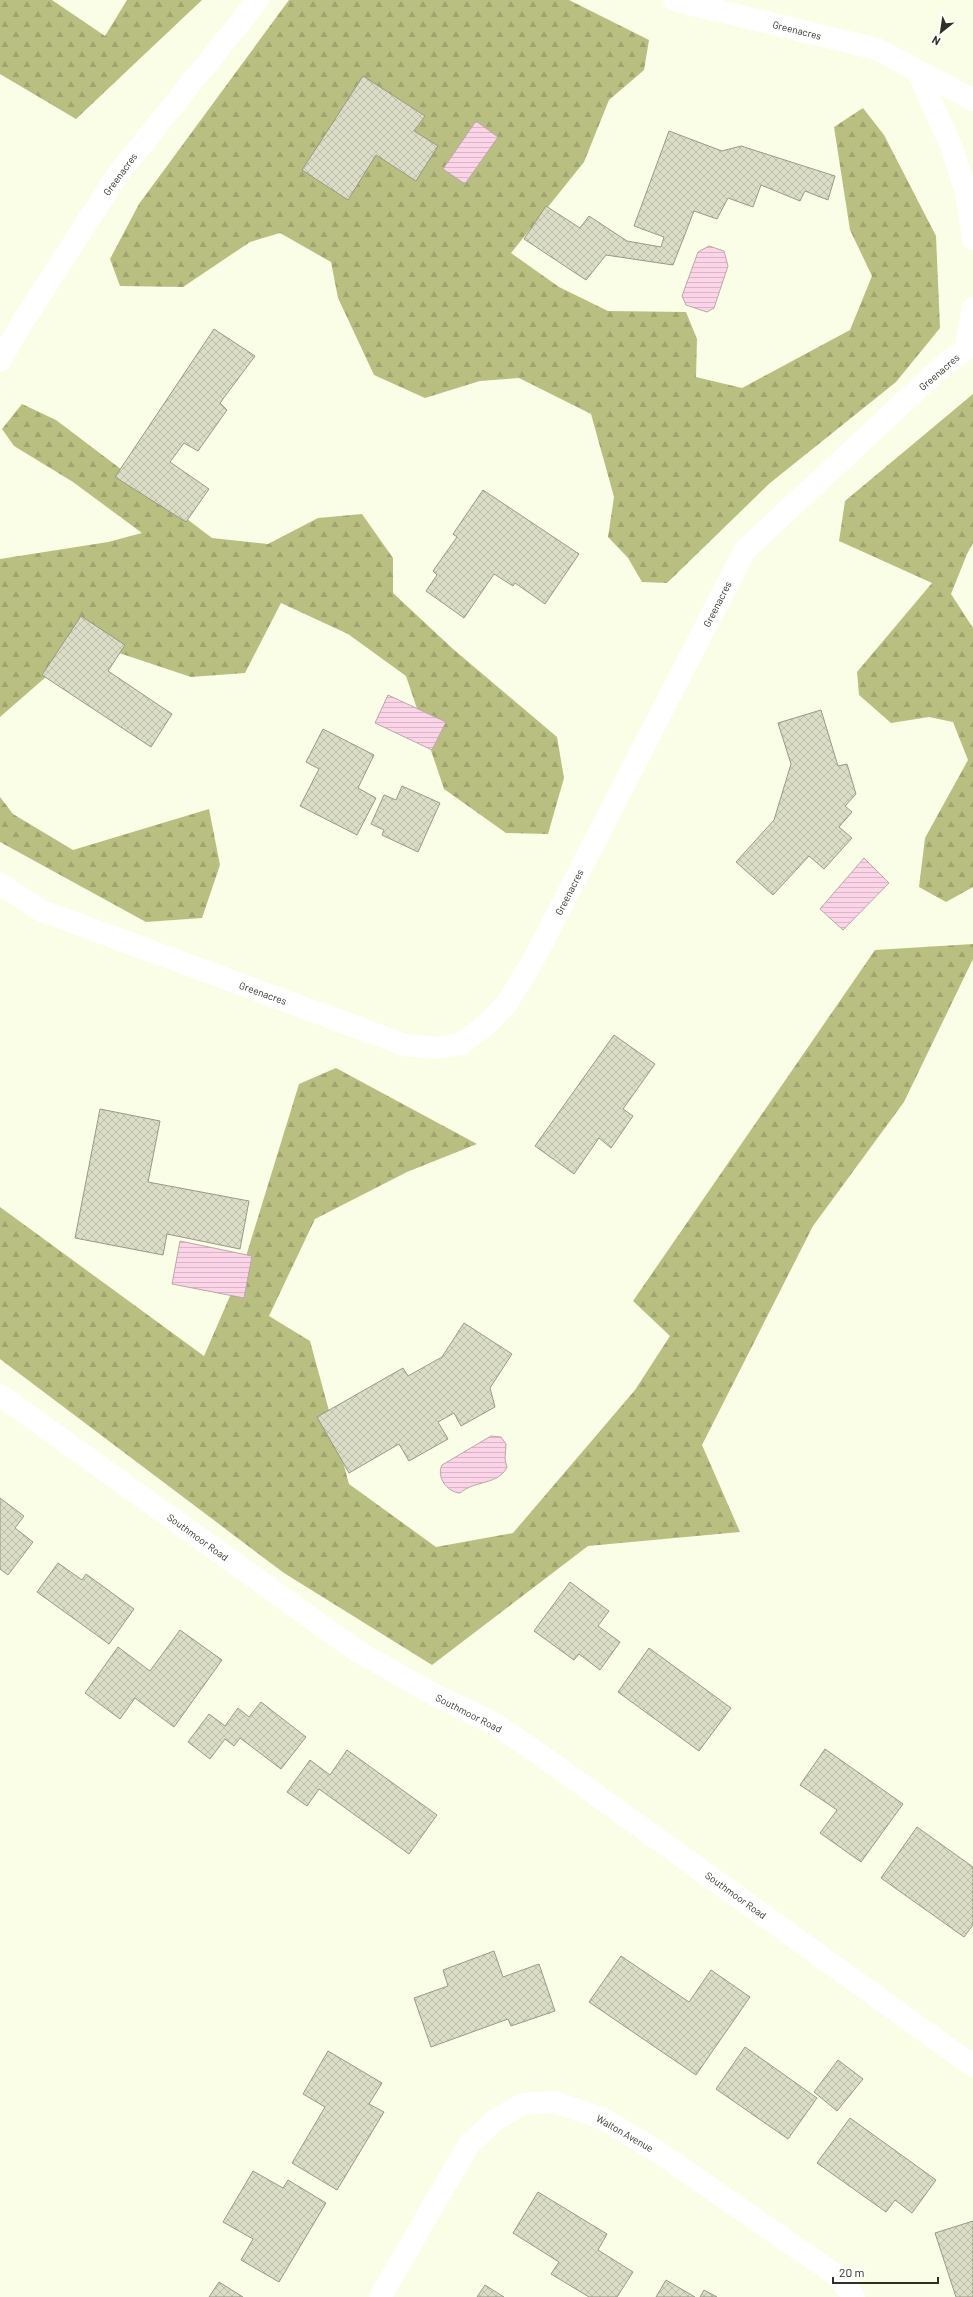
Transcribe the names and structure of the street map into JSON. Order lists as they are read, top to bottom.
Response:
{
  "streets": {
    "street": ["Greenacres", "Southmoor Road", "Walton Avenue"]
  },
  "scale_bar": "20 m",
  "north": "bottom left"
}
